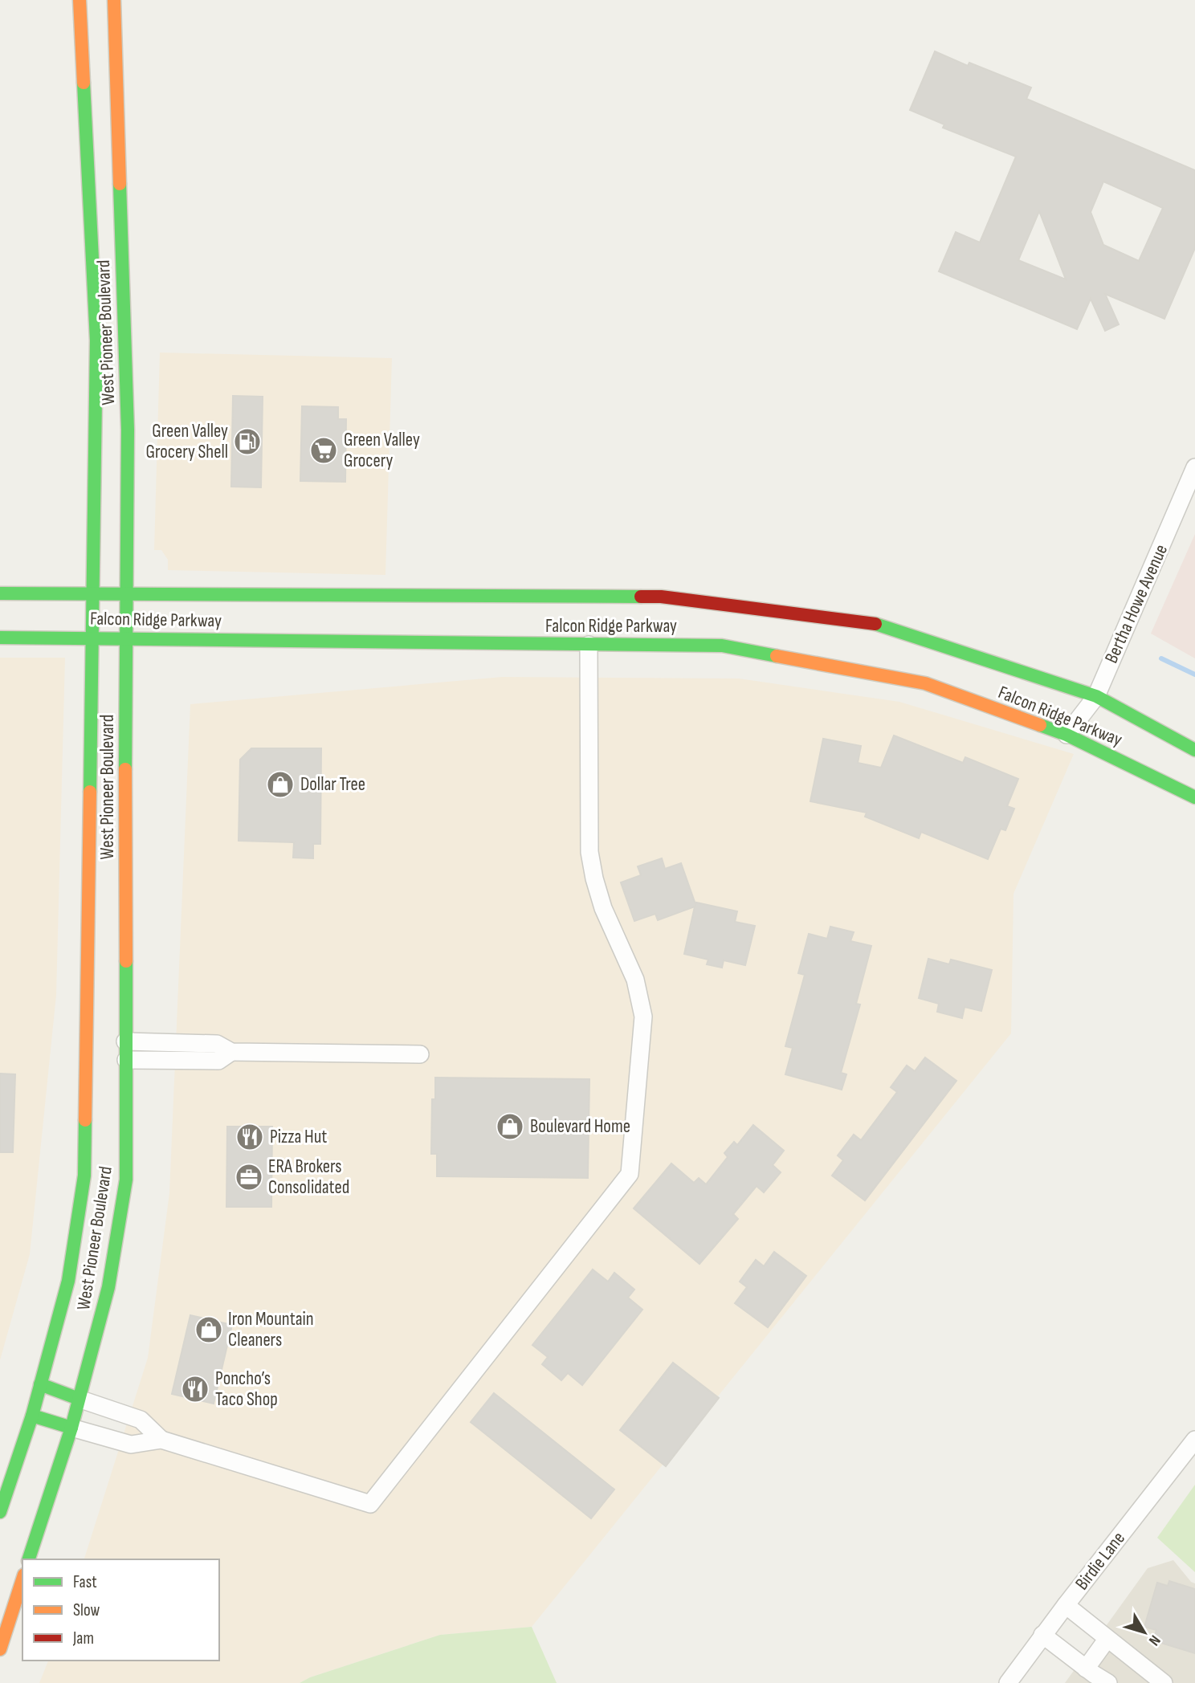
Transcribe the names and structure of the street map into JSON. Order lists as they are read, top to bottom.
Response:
{
  "streets": {
    "main road": ["West Pioneer Boulevard", "Falcon Ridge Parkway"],
    "street": ["Bertha Howe Avenue", "Birdie Lane"]
  },
  "crossings": [
    ["West Pioneer Boulevard", "Falcon Ridge Parkway"],
    ["Bertha Howe Avenue", "Falcon Ridge Parkway"]
  ],
  "places": {
    "fuel station": ["Green Valley Grocery Shell"],
    "supermarket": ["Green Valley Grocery"],
    "shop": ["Dollar Tree", "Boulevard Home", "Iron Mountain Cleaners"],
    "restaurant": ["Pizza Hut", "Poncho’s Taco Shop"],
    "office": ["ERA Brokers Consolidated"]
  },
  "legend": ["Fast", "Slow", "Jam"],
  "north": "bottom right"
}
